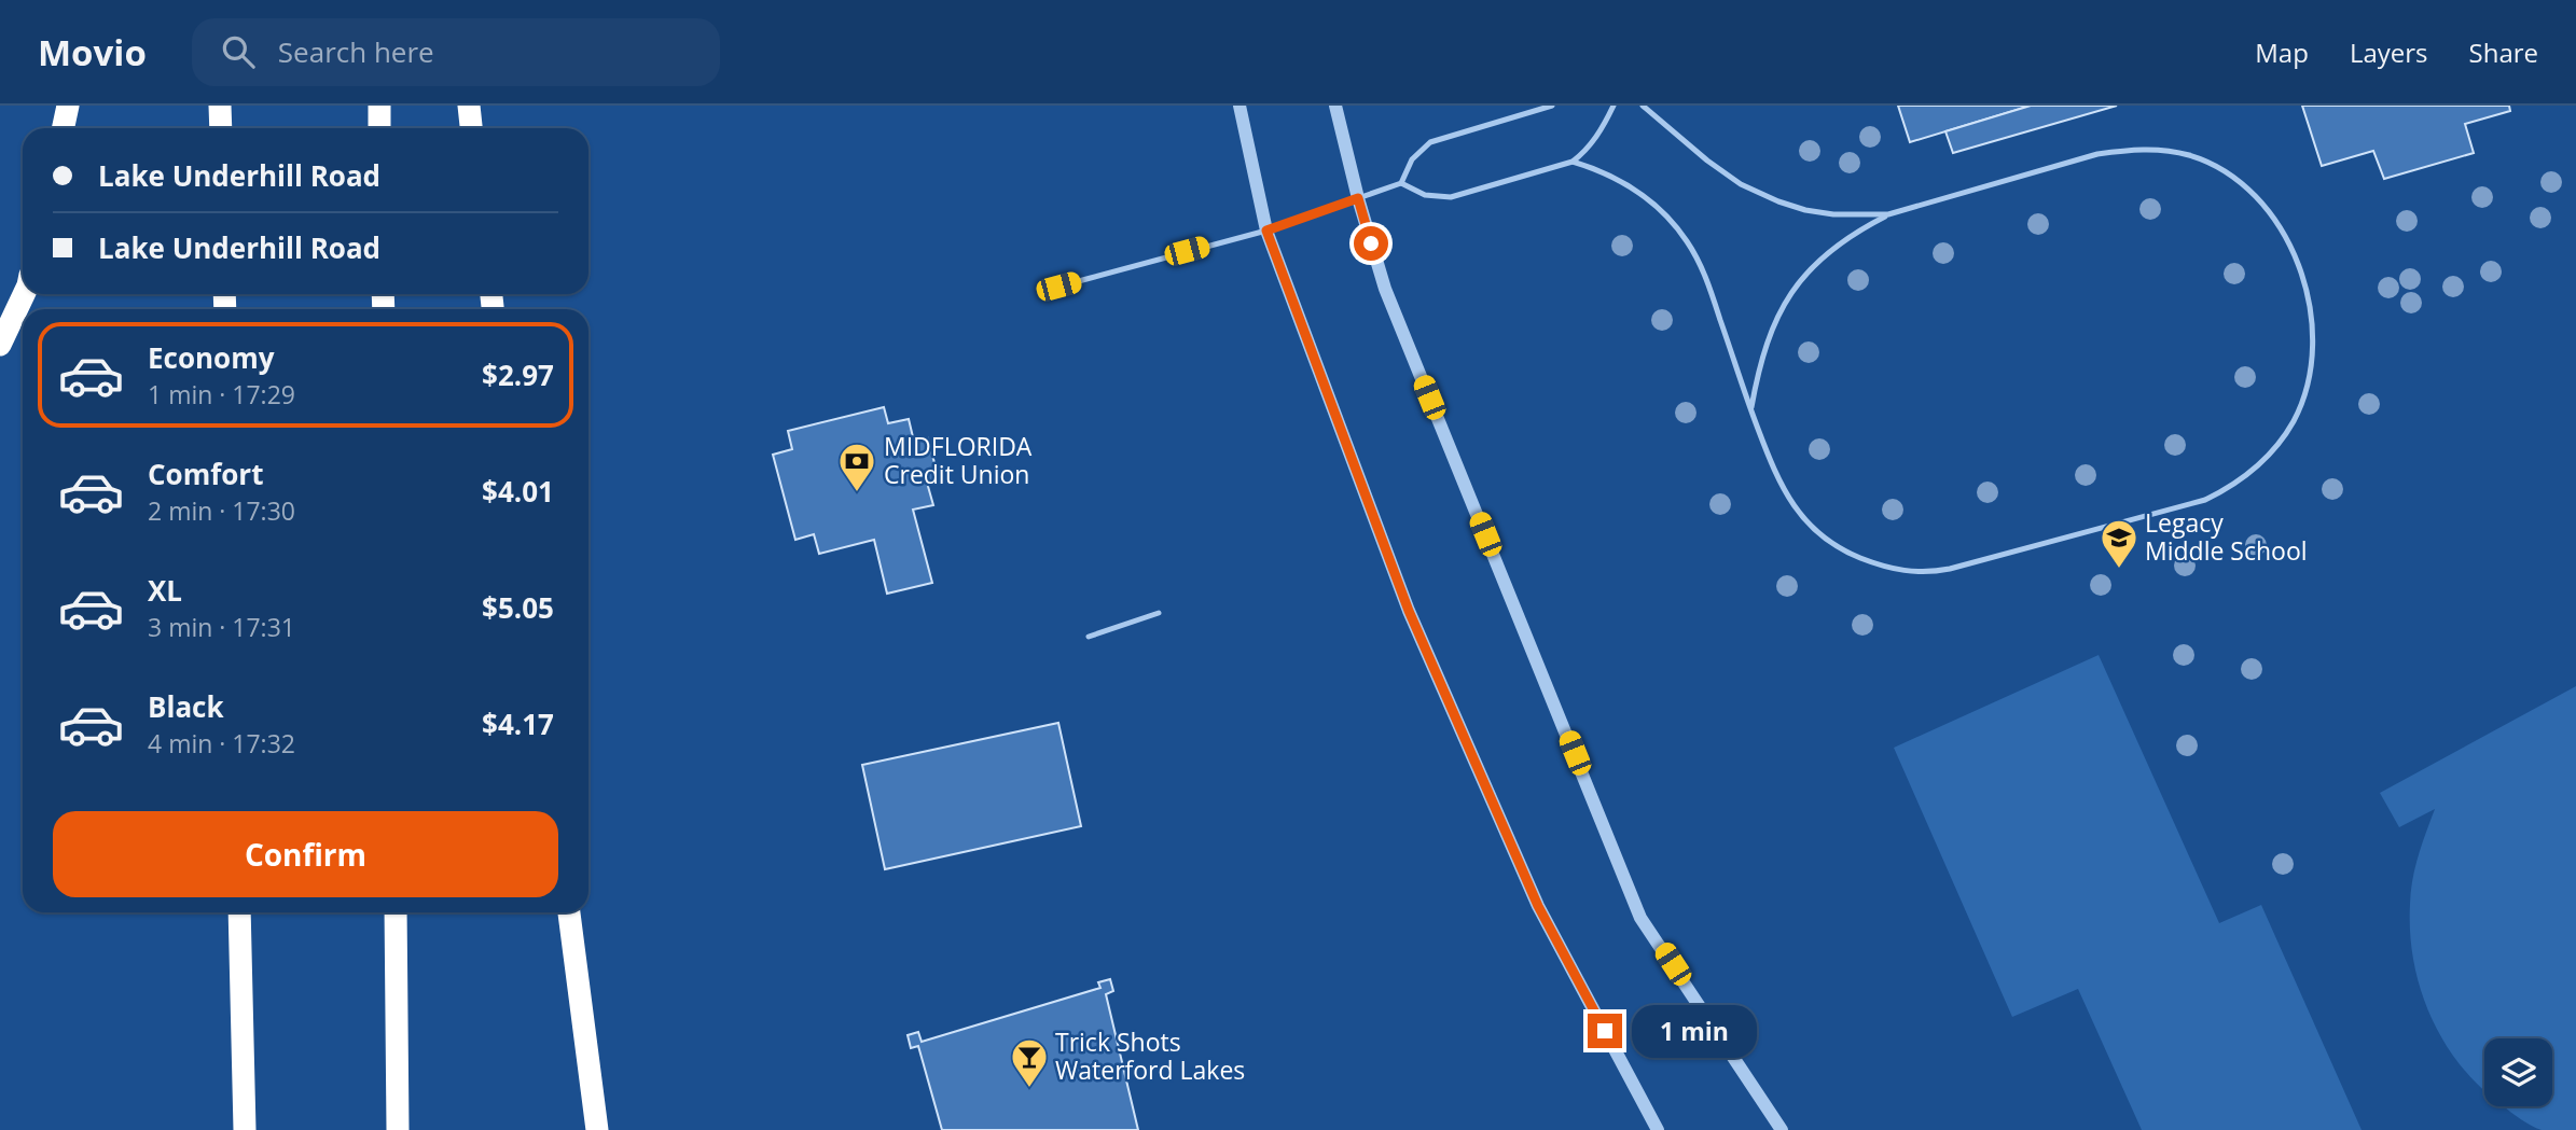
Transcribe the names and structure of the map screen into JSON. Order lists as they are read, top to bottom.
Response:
{
  "places": {
    "bank": ["MIDFLORIDA Credit Union"],
    "school or university": ["Legacy Middle School"],
    "bar": ["Trick Shots Waterford Lakes"]
  },
  "page": {
    "header": "Movio",
    "search": "Search here",
    "nav": ["Map", "Layers", "Share"],
    "banner": ["Lake Underhill Road", "Lake Underhill Road"],
    "list": [
      {
        "name": "Economy",
        "note": "1 min · 17:29",
        "value": "$2.97"
      },
      {
        "name": "Comfort",
        "note": "2 min · 17:30",
        "value": "$4.01"
      },
      {
        "name": "XL",
        "note": "3 min · 17:31",
        "value": "$5.05"
      },
      {
        "name": "Black",
        "note": "4 min · 17:32",
        "value": "$4.17"
      }
    ],
    "buttons": "Confirm",
    "bubble": "1 min"
  }
}
